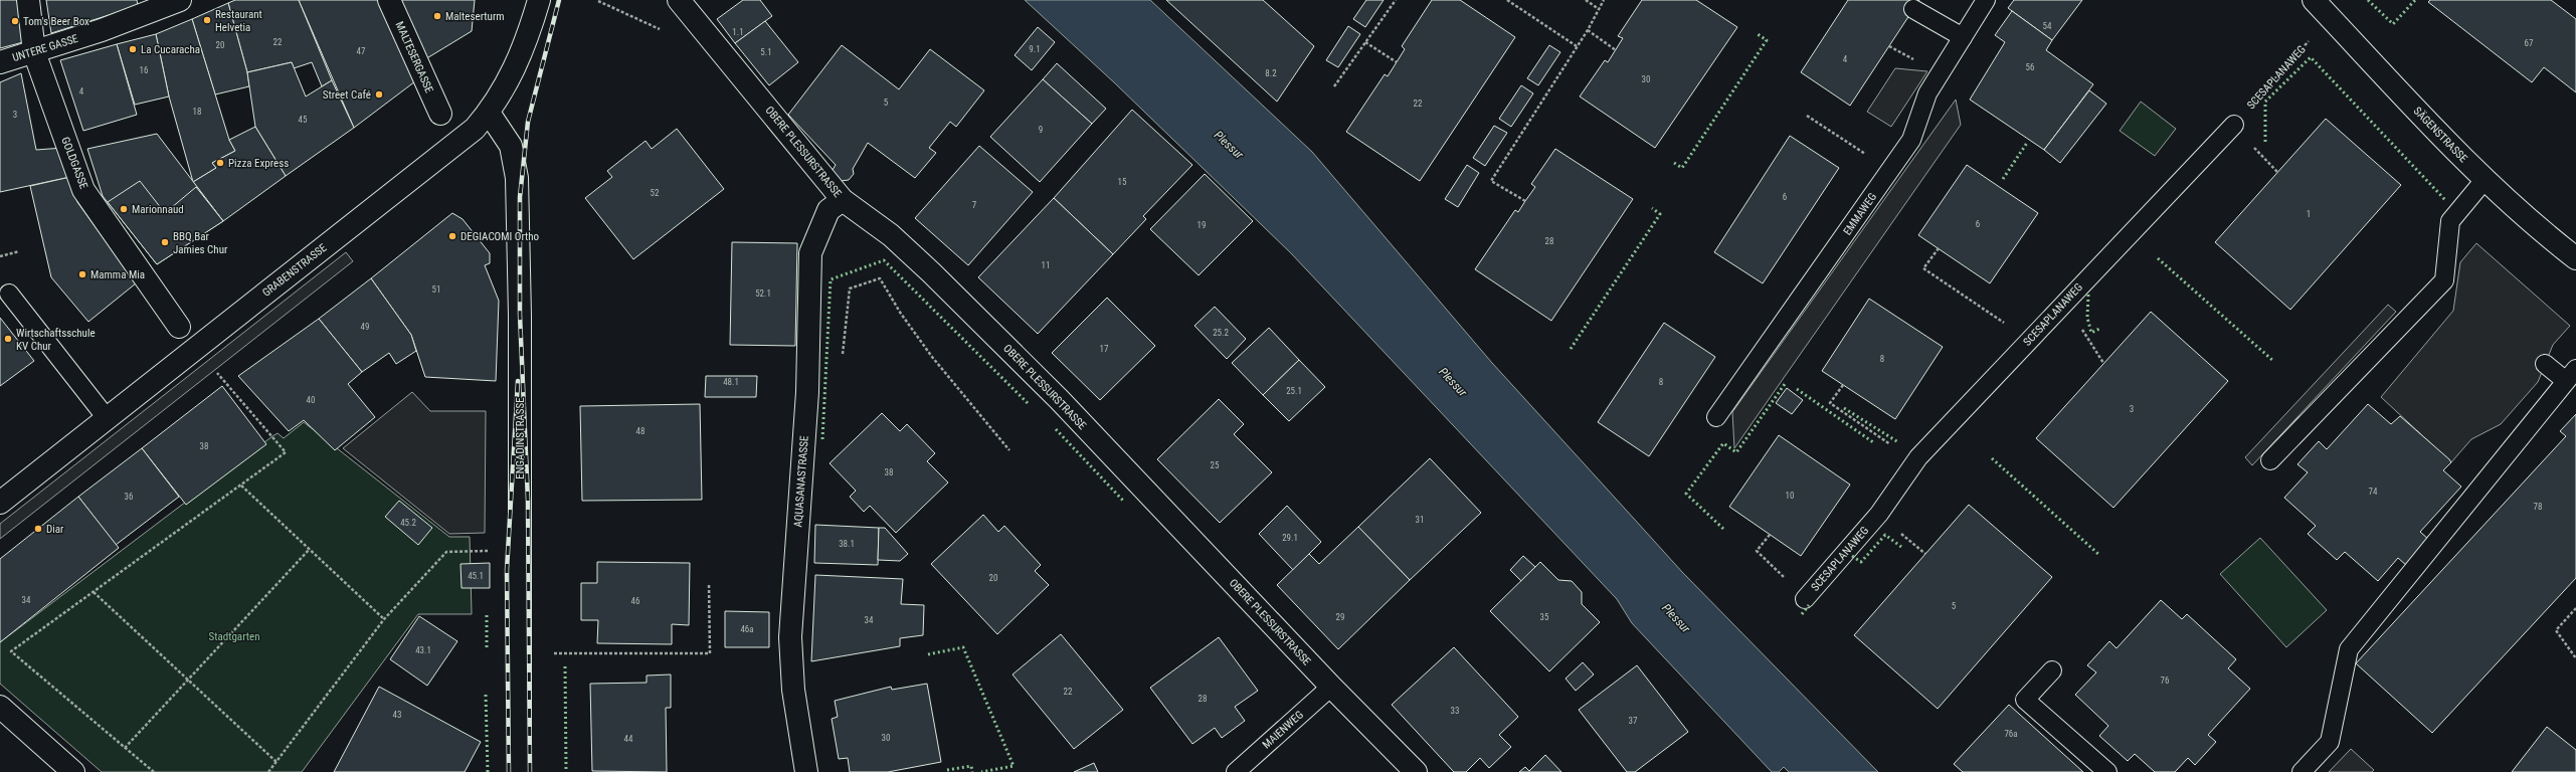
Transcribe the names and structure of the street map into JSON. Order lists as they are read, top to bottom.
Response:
{
  "streets": {
    "street": [
      "UNTERE GASSE",
      "MALTESERGASSE",
      "SÄGENSTRASSE",
      "OBERE PLESSURSTRASSE",
      "GOLDGASSE",
      "GRABENSTRASSE",
      "ENGADINSTRASSE",
      "AQUASANASTRASSE"
    ],
    "lane": ["SCESAPLANAWEG", "EMMAWEG", "MAIENWEG"]
  },
  "crossings": [
    ["UNTERE GASSE", "GOLDGASSE"],
    ["OBERE PLESSURSTRASSE", "AQUASANASTRASSE"],
    ["OBERE PLESSURSTRASSE", "MAIENWEG"],
    ["GRABENSTRASSE", "ENGADINSTRASSE"]
  ],
  "water": ["Plessur"],
  "parks": ["Stadtgarten"],
  "places": [
    "Malteserturm",
    "Restaurant Helvetia",
    "Tom's Beer Box",
    "La Cucaracha",
    "Street Café",
    "Pizza Express",
    "Marionnaud",
    "DEGIACOMI Ortho",
    "BBQ Bar Jamies Chur",
    "Mamma Mia",
    "Wirtschaftsschule KV Chur",
    "Diar"
  ],
  "house_numbers": [
    "54",
    "1.1",
    "22",
    "67",
    "20",
    "9.1",
    "47",
    "5.1",
    "4",
    "56",
    "16",
    "8.2",
    "30",
    "4",
    "5",
    "22",
    "18",
    "3",
    "45",
    "9",
    "15",
    "52",
    "6",
    "7",
    "1",
    "6",
    "19",
    "28",
    "11",
    "51",
    "52.1",
    "49",
    "25.2",
    "17",
    "8",
    "48.1",
    "8",
    "25.1",
    "40",
    "3",
    "48",
    "38",
    "25",
    "38",
    "74",
    "10",
    "36",
    "78",
    "31",
    "45.2",
    "29.1",
    "38.1",
    "45.1",
    "20",
    "34",
    "46",
    "5",
    "29",
    "35",
    "34",
    "46a",
    "43.1",
    "76",
    "22",
    "28",
    "33",
    "43",
    "37",
    "76a",
    "30",
    "44"
  ]
}
